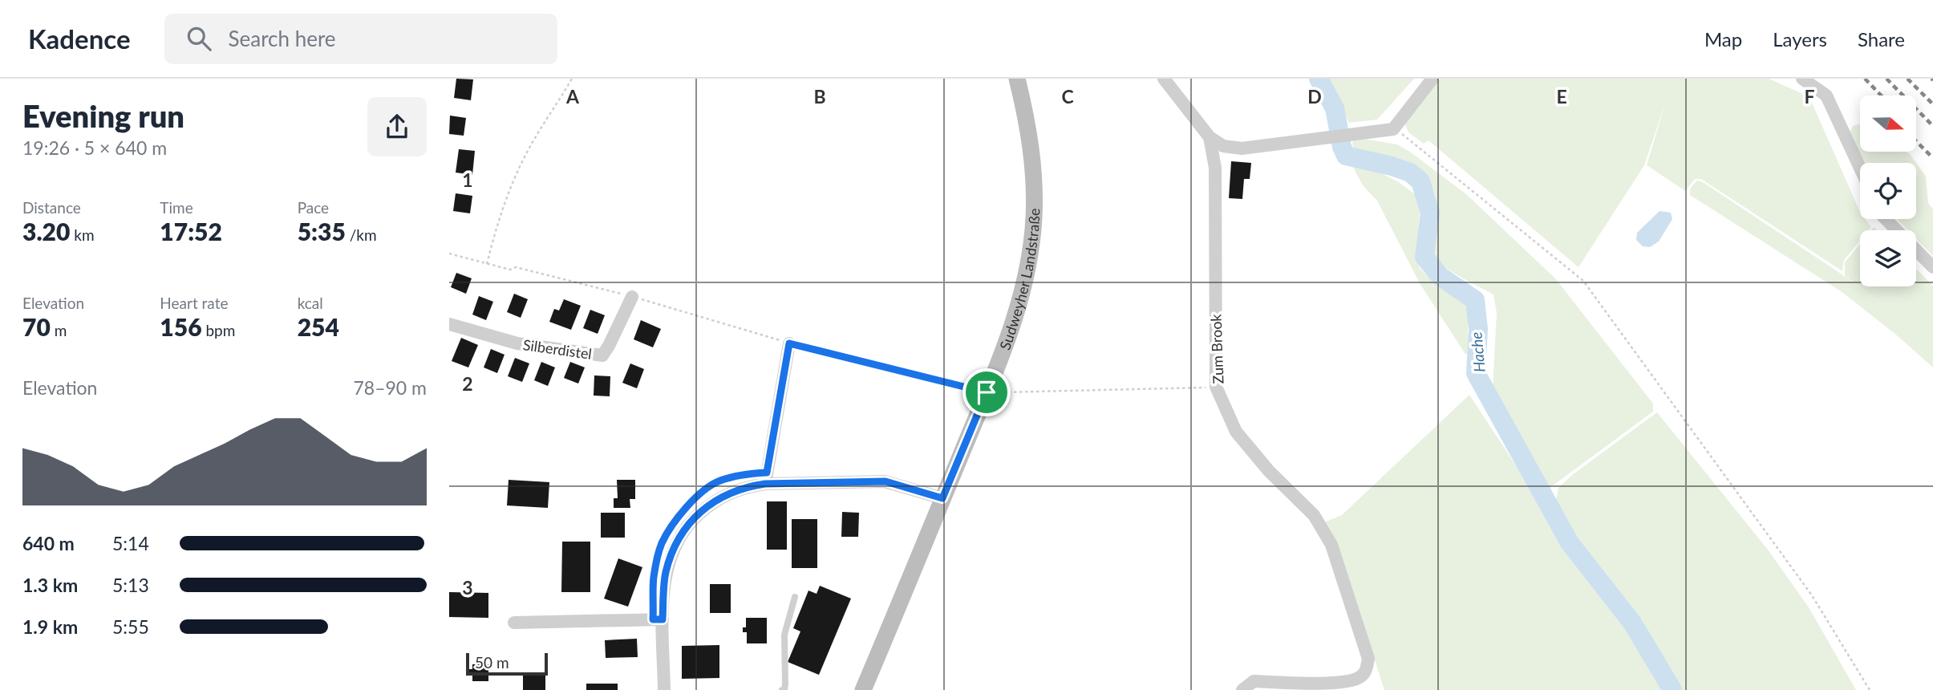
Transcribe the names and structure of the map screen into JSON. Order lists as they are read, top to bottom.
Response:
{
  "streets": {
    "main road": ["Sudweyher Landstraße"],
    "street": ["Silberdistel", "Zum Brook"]
  },
  "water": ["Hache"],
  "scale_bar": "50 m",
  "north": "right",
  "page": {
    "header": "Kadence",
    "search": "Search here",
    "nav": ["Map", "Layers", "Share"],
    "heading": ["Evening run", "19:26 · 5 × 640 m"],
    "stats": [
      ["Distance", "3.20 km"],
      ["Time", "17:52"],
      ["Pace", "5:35 /km"],
      ["Elevation", "70 m"],
      ["Heart rate", "156 bpm"],
      ["kcal", "254"]
    ],
    "chart": ["Elevation", "78–90 m"],
    "list": [
      {
        "name": "640 m",
        "note": "5:14"
      },
      {
        "name": "1.3 km",
        "note": "5:13"
      },
      {
        "name": "1.9 km",
        "note": "5:55"
      }
    ],
    "scale": "50 m"
  },
  "grid": {
    "columns": [
      "A",
      "B",
      "C",
      "D",
      "E",
      "F"
    ],
    "rows": ["1", "2", "3"]
  }
}
